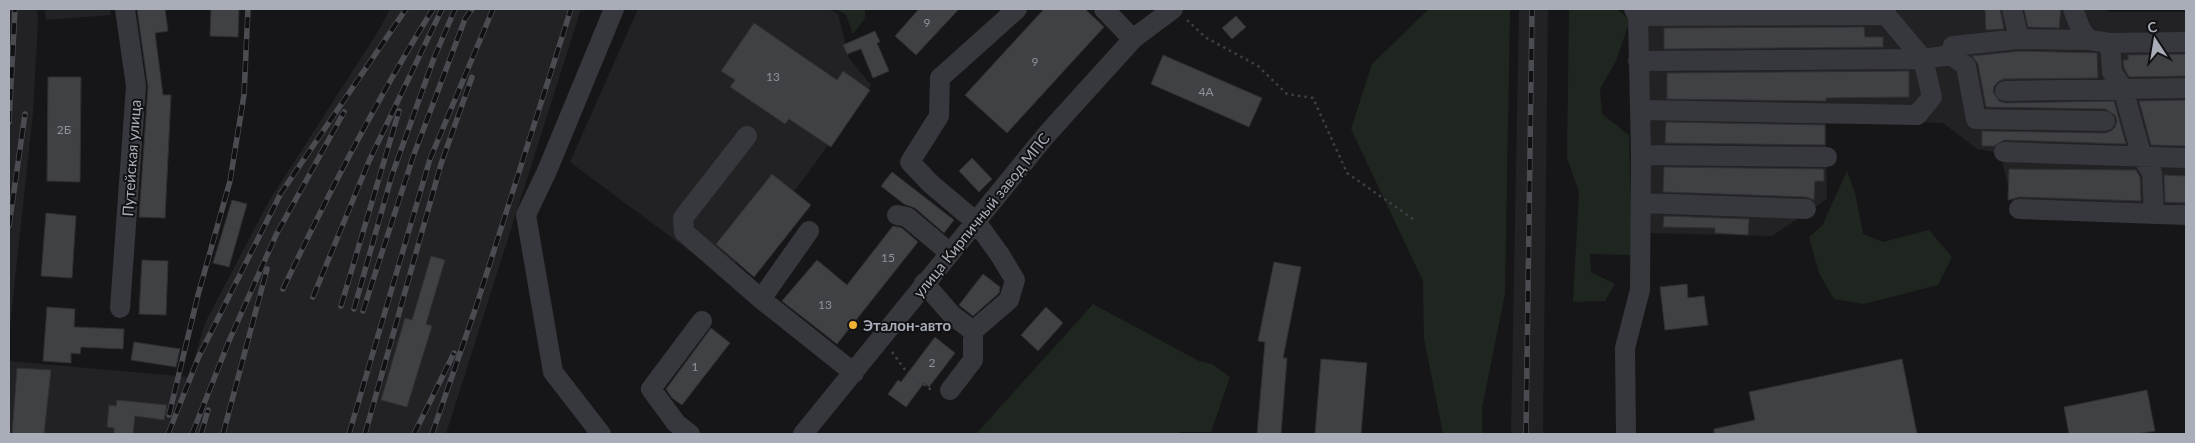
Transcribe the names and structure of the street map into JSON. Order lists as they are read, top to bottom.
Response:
{
  "streets": {
    "street": ["Путейская улица", "улица Кирпичный завод МПС"]
  },
  "places": ["Эталон-авто"],
  "house_numbers": [
    "9",
    "9",
    "13",
    "4А",
    "2Б",
    "15",
    "13",
    "2",
    "1"
  ],
  "north": "top"
}
